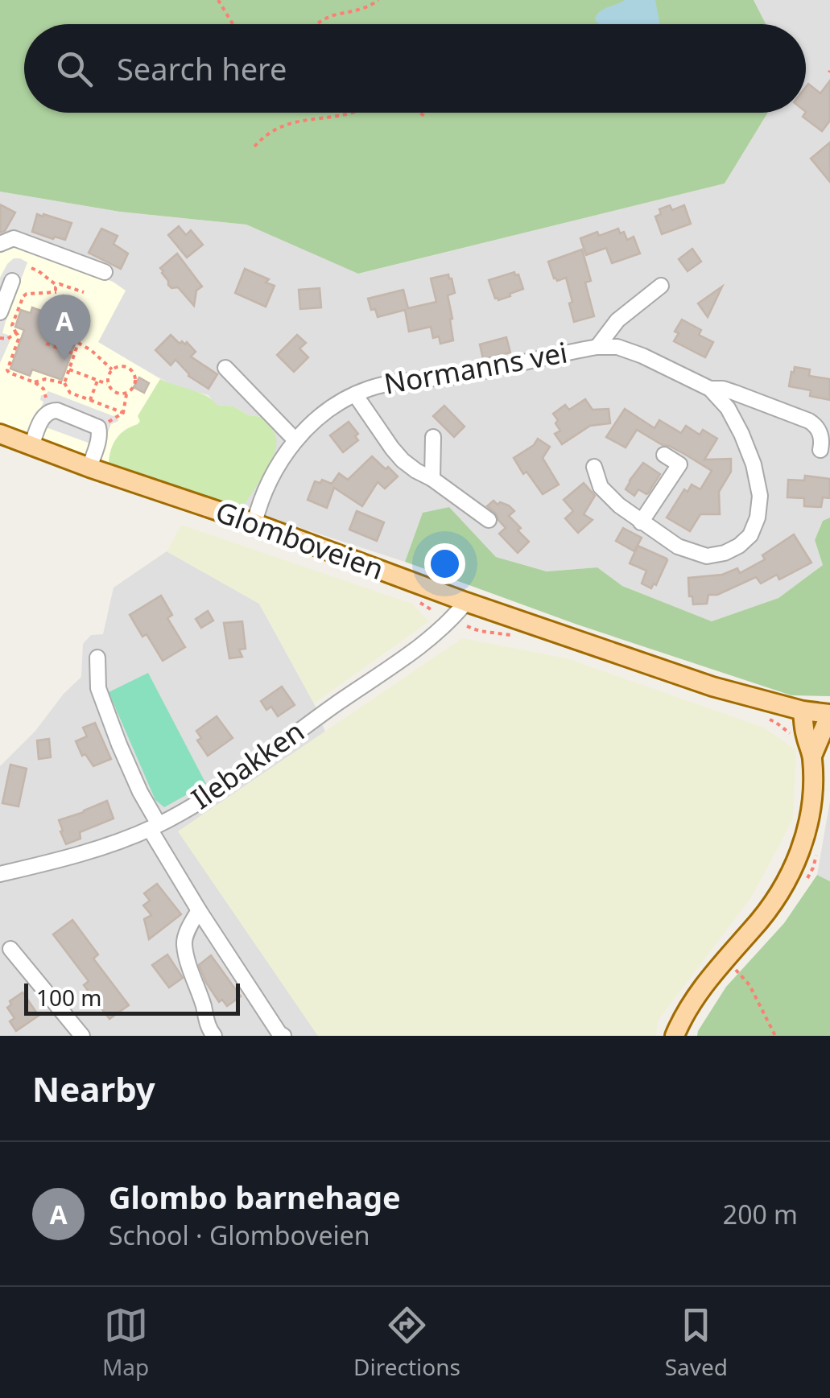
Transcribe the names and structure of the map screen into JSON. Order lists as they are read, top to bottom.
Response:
{
  "streets": {
    "main road": ["Glomboveien"],
    "street": ["Normanns vei", "Ilebakken"]
  },
  "crossings": [
    ["Normanns vei", "Glomboveien"],
    ["Glomboveien", "Ilebakken"]
  ],
  "scale_bar": "100 m",
  "page": {
    "search": "Search here",
    "pins": "A",
    "scale": "100 m",
    "heading": "Nearby",
    "list": [
      {
        "mark": "A",
        "name": "Glombo barnehage",
        "note": "School · Glomboveien",
        "value": "200 m"
      }
    ],
    "nav": ["Map", "Directions", "Saved"]
  }
}
